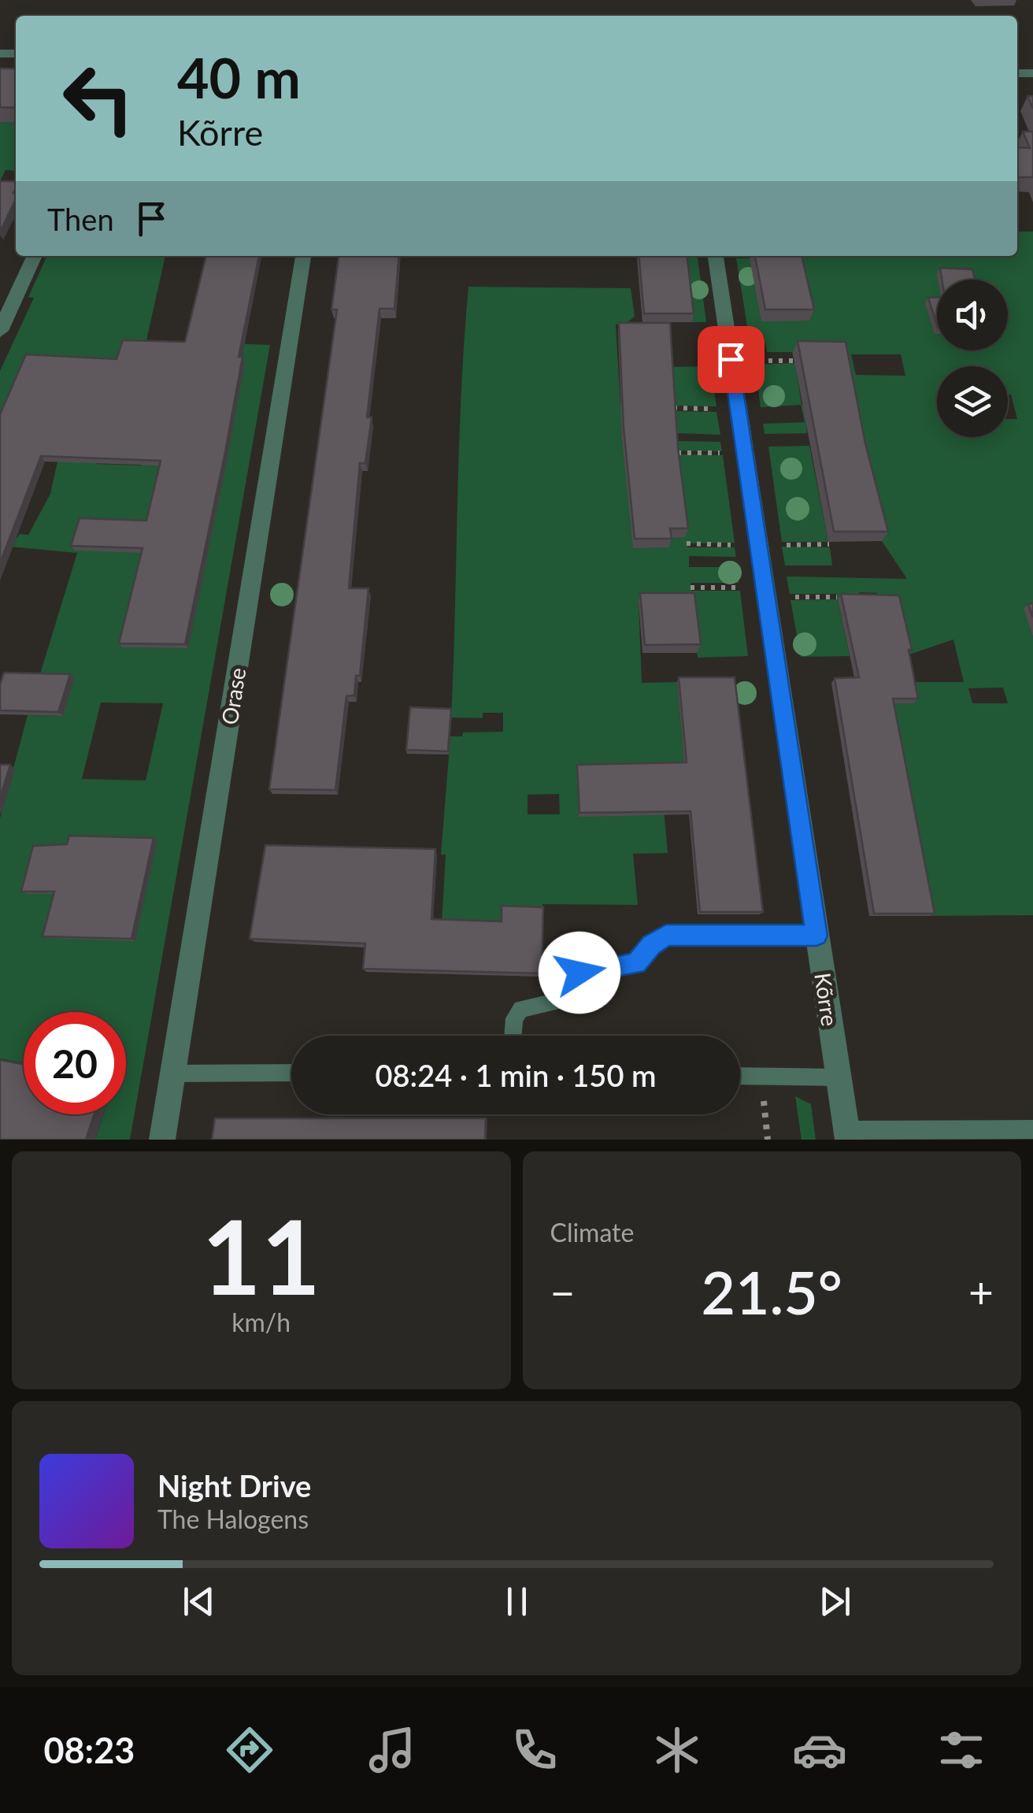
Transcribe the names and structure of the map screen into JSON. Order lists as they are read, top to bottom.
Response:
{
  "streets": {
    "street": ["Orase", "Kõrre"]
  },
  "page": {
    "turn": ["40 m", "Kõrre"],
    "then": "Then",
    "limit": "20",
    "trip": "08:24 · 1 min · 150 m",
    "tile": [
      ["11", "km/h"],
      "Climate"
    ],
    "heat": ["−", "21.5°", "+"],
    "song": ["Night Drive", "The Halogens"],
    "tabs": "08:23"
  }
}
